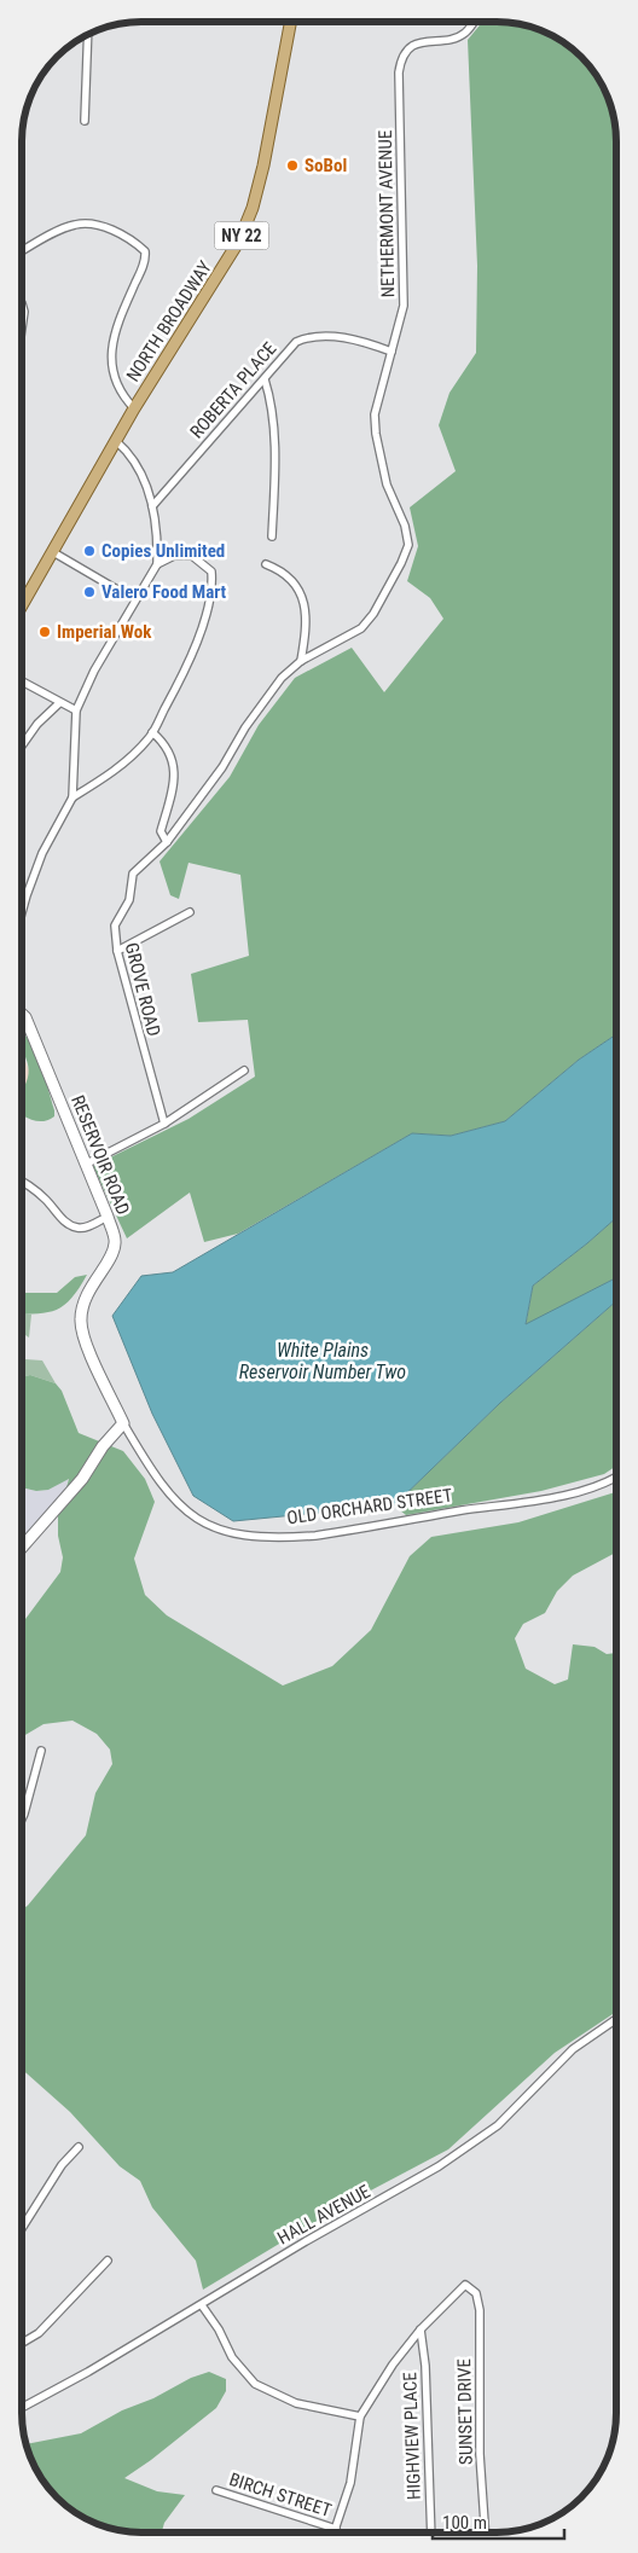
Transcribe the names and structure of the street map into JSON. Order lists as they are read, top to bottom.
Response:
{
  "streets": {
    "main road": ["NY 22", "NORTH BROADWAY"],
    "street": [
      "NETHERMONT AVENUE",
      "ROBERTA PLACE",
      "GROVE ROAD",
      "RESERVOIR ROAD",
      "OLD ORCHARD STREET",
      "HALL AVENUE",
      "SUNSET DRIVE",
      "HIGHVIEW PLACE",
      "BIRCH STREET"
    ]
  },
  "crossings": [
    ["NETHERMONT AVENUE", "ROBERTA PLACE"],
    ["NETHERMONT AVENUE", "GROVE ROAD"],
    ["RESERVOIR ROAD", "OLD ORCHARD STREET"],
    ["SUNSET DRIVE", "HIGHVIEW PLACE"]
  ],
  "water": ["White Plains Reservoir Number Two"],
  "places": [
    "SoBol",
    "Copies Unlimited",
    "Valero Food Mart",
    "Imperial Wok"
  ],
  "scale_bar": "100 m"
}
